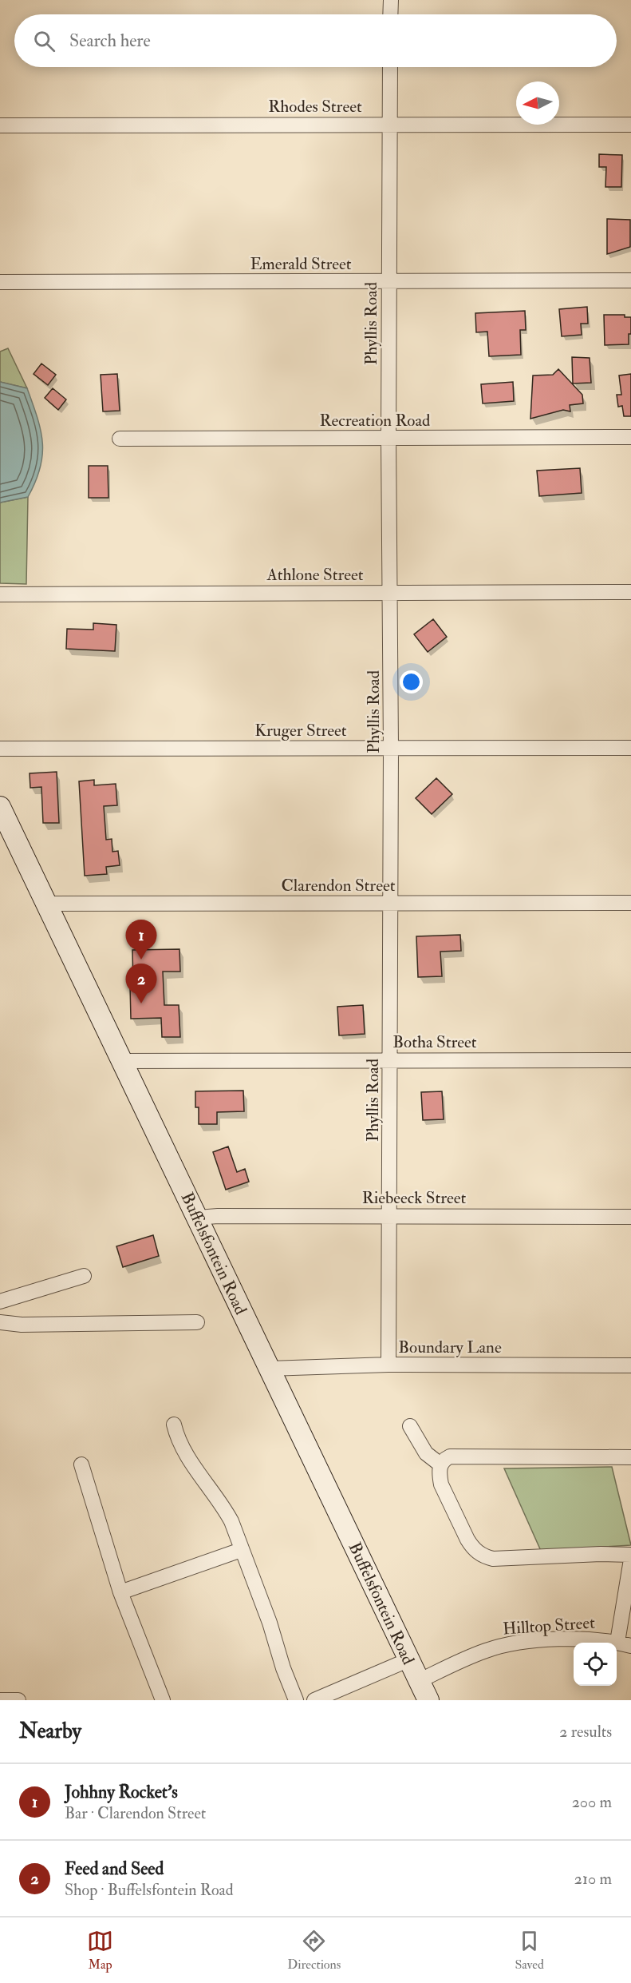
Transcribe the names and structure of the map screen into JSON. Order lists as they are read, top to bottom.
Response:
{
  "streets": {
    "main road": ["Buffelsfontein Road"],
    "street": [
      "Rhodes Street",
      "Emerald Street",
      "Phyllis Road",
      "Recreation Road",
      "Athlone Street",
      "Kruger Street",
      "Clarendon Street",
      "Botha Street",
      "Riebeeck Street",
      "Boundary Lane",
      "Hilltop Street"
    ]
  },
  "crossings": [
    ["Rhodes Street", "Phyllis Road"],
    ["Emerald Street", "Phyllis Road"],
    ["Phyllis Road", "Recreation Road"],
    ["Phyllis Road", "Athlone Street"],
    ["Phyllis Road", "Kruger Street"],
    ["Phyllis Road", "Clarendon Street"],
    ["Phyllis Road", "Botha Street"],
    ["Phyllis Road", "Riebeeck Street"],
    ["Phyllis Road", "Boundary Lane"],
    ["Clarendon Street", "Buffelsfontein Road"],
    ["Botha Street", "Buffelsfontein Road"],
    ["Riebeeck Street", "Buffelsfontein Road"],
    ["Buffelsfontein Road", "Boundary Lane"],
    ["Buffelsfontein Road", "Hilltop Street"]
  ],
  "north": "left",
  "page": {
    "search": "Search here",
    "pins": ["1", "2"],
    "heading": ["Nearby", "2 results"],
    "list": [
      {
        "mark": "1",
        "name": "Johhny Rocket's",
        "note": "Bar · Clarendon Street",
        "value": "200 m"
      },
      {
        "mark": "2",
        "name": "Feed and Seed",
        "note": "Shop · Buffelsfontein Road",
        "value": "210 m"
      }
    ],
    "nav": ["Map", "Directions", "Saved"]
  }
}
